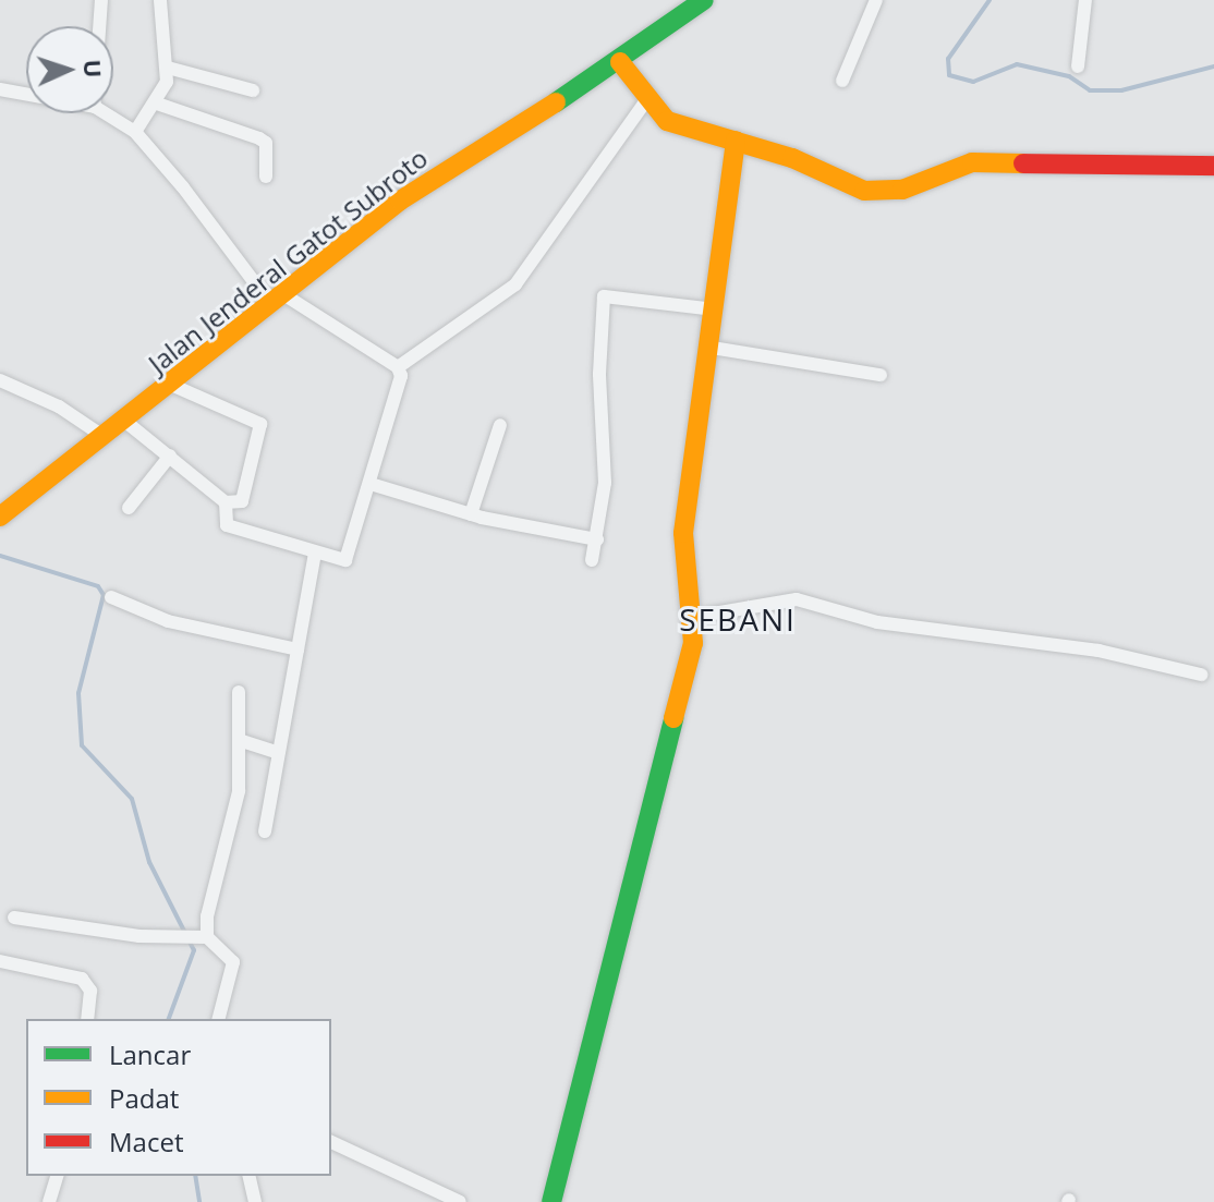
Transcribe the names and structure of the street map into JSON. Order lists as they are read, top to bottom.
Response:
{
  "streets": {
    "main road": ["Jalan Jenderal Gatot Subroto"]
  },
  "districts": ["SEBANI"],
  "legend": ["Lancar", "Padat", "Macet"],
  "north": "right"
}
